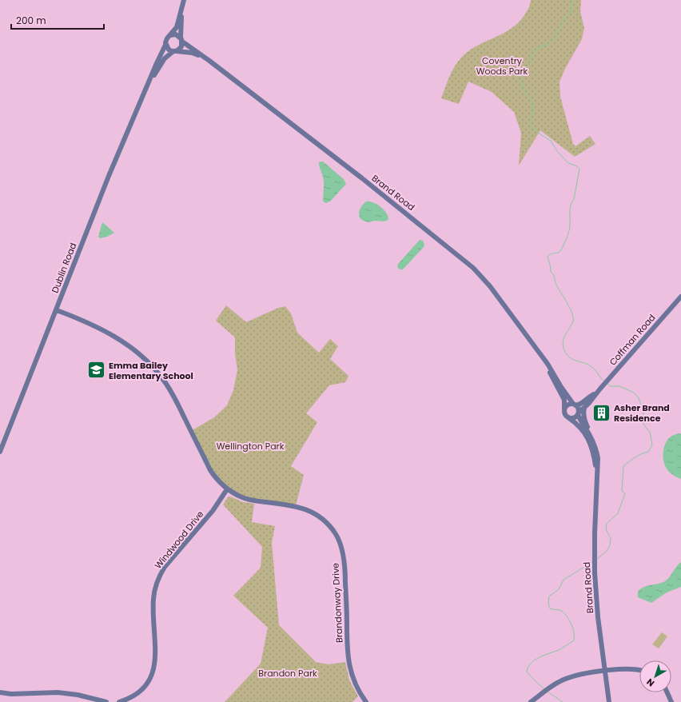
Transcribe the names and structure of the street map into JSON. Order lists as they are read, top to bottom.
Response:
{
  "streets": {
    "main road": [
      "Brand Road",
      "Dublin Road",
      "Coffman Road",
      "Windwood Drive",
      "Brandonway Drive"
    ]
  },
  "crossings": [
    ["Brand Road", "Dublin Road"],
    ["Brand Road", "Coffman Road"],
    ["Dublin Road", "Brandonway Drive"],
    ["Windwood Drive", "Brandonway Drive"]
  ],
  "parks": ["Coventry Woods Park", "Wellington Park", "Brandon Park"],
  "places": {
    "school or university": ["Emma Bailey Elementary School"],
    "building": ["Asher Brand Residence"]
  },
  "scale_bar": "200 m",
  "north": "bottom left"
}
